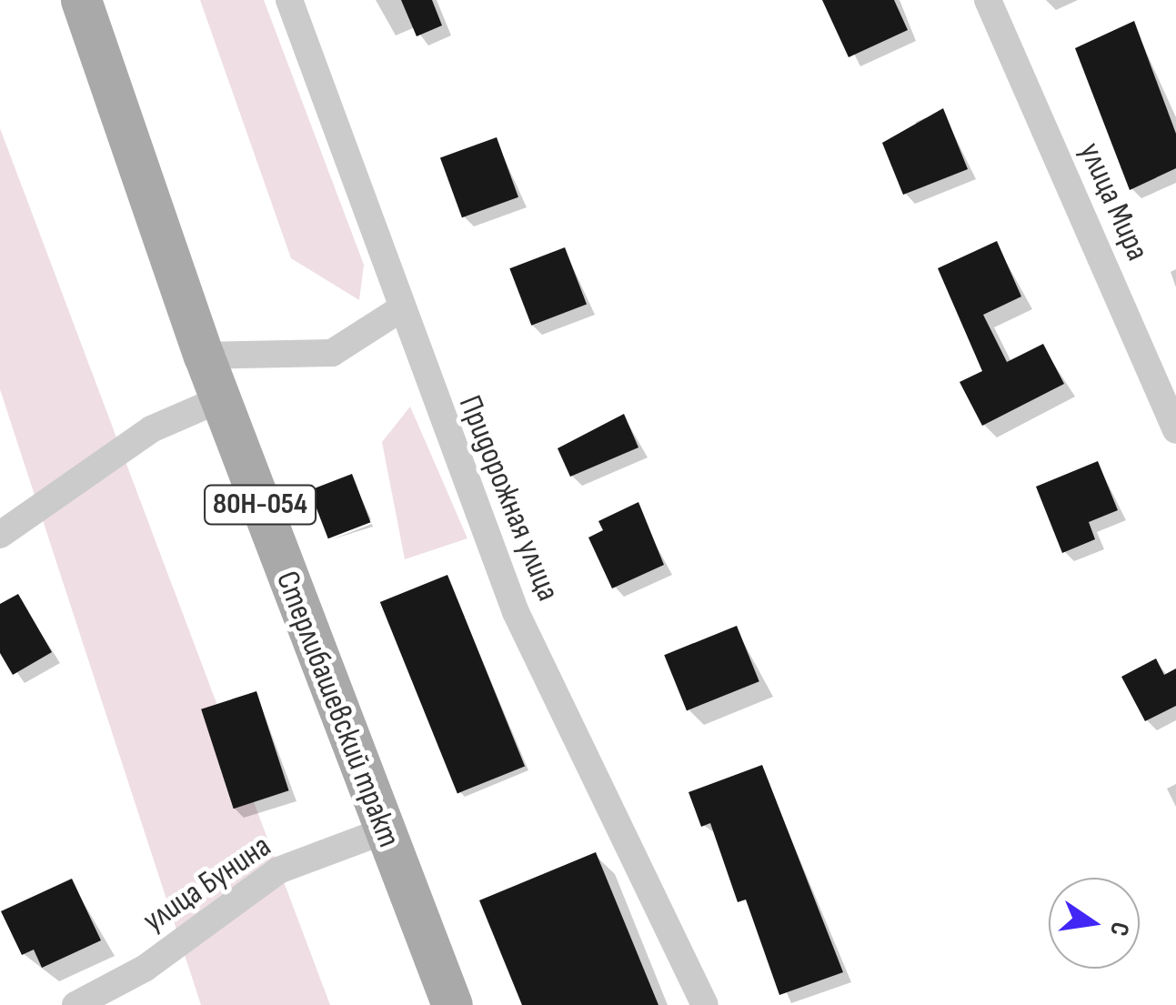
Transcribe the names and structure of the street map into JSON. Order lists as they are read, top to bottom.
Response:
{
  "streets": {
    "main road": ["80Н-054", "Стерлибашевский тракт"],
    "street": ["улица Мира", "Придорожная улица", "улица Бунина"]
  },
  "crossings": [
    ["Стерлибашевский тракт", "улица Бунина"]
  ],
  "north": "right"
}
